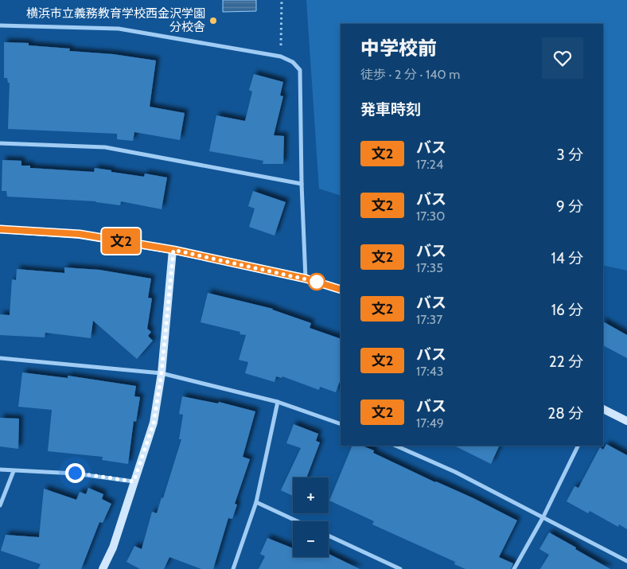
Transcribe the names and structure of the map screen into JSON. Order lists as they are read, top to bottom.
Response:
{
  "places": ["横浜市立義務教育学校西金沢学園 分校舎"],
  "lines": ["bus line 文2"],
  "page": {
    "on_map": "文2",
    "heading": [
      ["中学校前", "徒歩 · 2 分 · 140 m"],
      "発車時刻"
    ],
    "list": [
      {
        "mark": "文2",
        "name": "バス",
        "note": "17:24",
        "value": "3 分"
      },
      {
        "mark": "文2",
        "name": "バス",
        "note": "17:30",
        "value": "9 分"
      },
      {
        "mark": "文2",
        "name": "バス",
        "note": "17:35",
        "value": "14 分"
      },
      {
        "mark": "文2",
        "name": "バス",
        "note": "17:37",
        "value": "16 分"
      },
      {
        "mark": "文2",
        "name": "バス",
        "note": "17:43",
        "value": "22 分"
      },
      {
        "mark": "文2",
        "name": "バス",
        "note": "17:49",
        "value": "28 分"
      }
    ],
    "map_buttons": ["+", "−"]
  }
}
